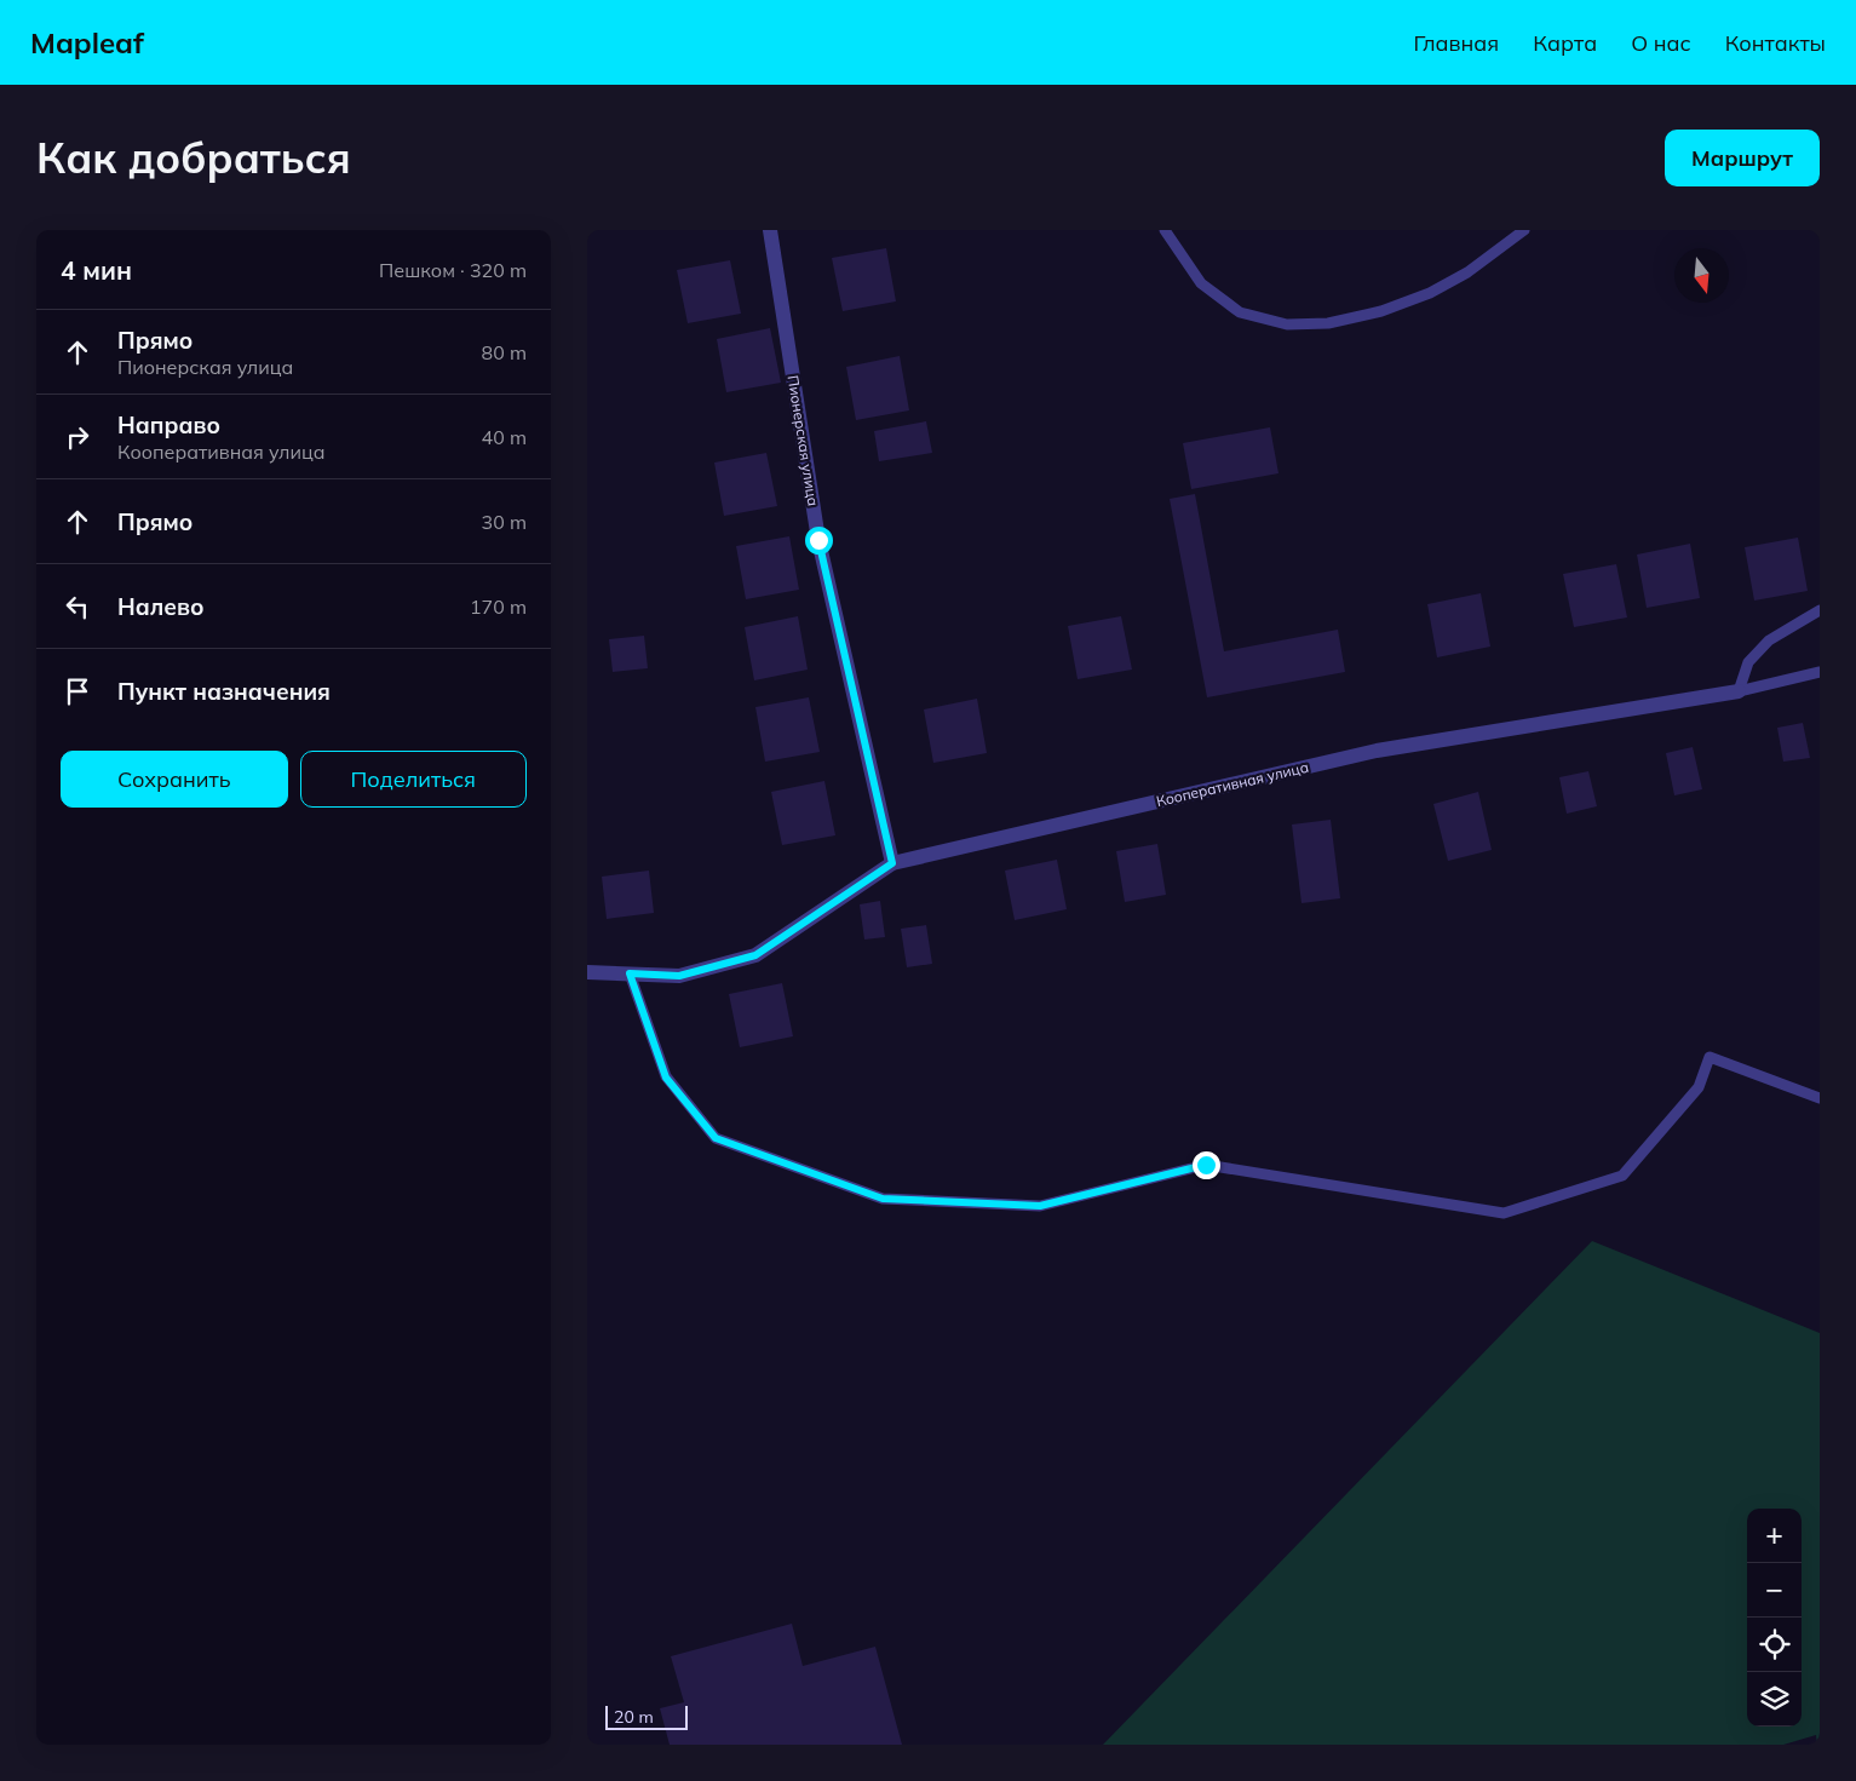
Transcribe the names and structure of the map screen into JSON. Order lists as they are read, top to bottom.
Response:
{
  "streets": {
    "street": ["Пионерская улица", "Кооперативная улица"]
  },
  "crossings": [
    ["Пионерская улица", "Кооперативная улица"]
  ],
  "scale_bar": "20 m",
  "north": "bottom",
  "page": {
    "header": "Mapleaf",
    "nav": [
      "Главная",
      "Карта",
      "О нас",
      "Контакты"
    ],
    "buttons": [
      "Маршрут",
      ["Сохранить", "Поделиться"]
    ],
    "title": "Как добраться",
    "heading": ["4 мин", "Пешком · 320 m"],
    "list": [
      ["Прямо", "Пионерская улица", "80 m"],
      ["Направо", "Кооперативная улица", "40 m"],
      ["Прямо", "30 m"],
      ["Налево", "170 m"],
      "Пункт назначения"
    ],
    "map_buttons": ["+", "−"],
    "scale": "20 m"
  }
}
